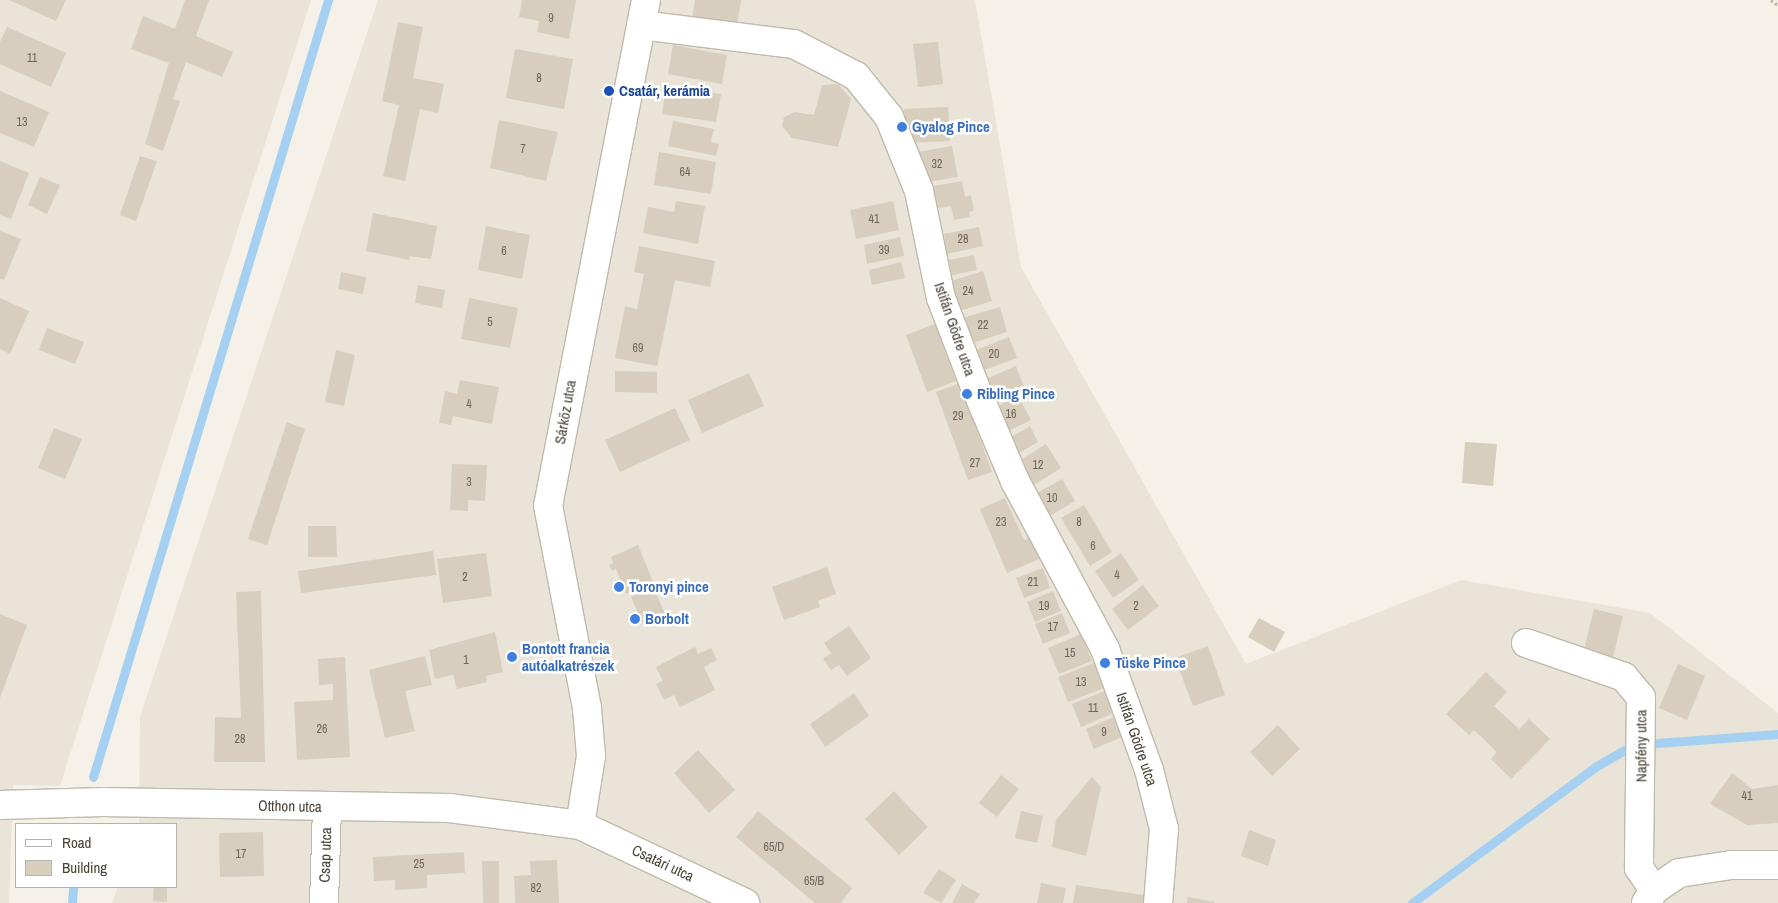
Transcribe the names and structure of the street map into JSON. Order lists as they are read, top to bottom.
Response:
{
  "streets": {
    "street": [
      "Istifán Gödre utca",
      "Sárköz utca",
      "Napfény utca",
      "Otthon utca",
      "Csap utca",
      "Csatári utca"
    ]
  },
  "crossings": [
    ["Istifán Gödre utca", "Sárköz utca"],
    ["Sárköz utca", "Otthon utca"],
    ["Sárköz utca", "Csatári utca"],
    ["Otthon utca", "Csap utca"],
    ["Otthon utca", "Csatári utca"]
  ],
  "places": [
    "Csatár, kerámia",
    "Gyalog Pince",
    "Ribling Pince",
    "Toronyi pince",
    "Borbolt",
    "Bontott francia autóalkatrészek",
    "Tüske Pince"
  ],
  "house_numbers": [
    "9",
    "11",
    "8",
    "13",
    "7",
    "32",
    "64",
    "41",
    "28",
    "39",
    "6",
    "24",
    "5",
    "22",
    "69",
    "20",
    "4",
    "16",
    "29",
    "27",
    "12",
    "3",
    "10",
    "23",
    "8",
    "6",
    "4",
    "2",
    "21",
    "19",
    "2",
    "17",
    "15",
    "1",
    "13",
    "11",
    "26",
    "9",
    "28",
    "41",
    "65/D",
    "17",
    "25",
    "65/B",
    "82"
  ],
  "legend": ["Road", "Building"]
}
